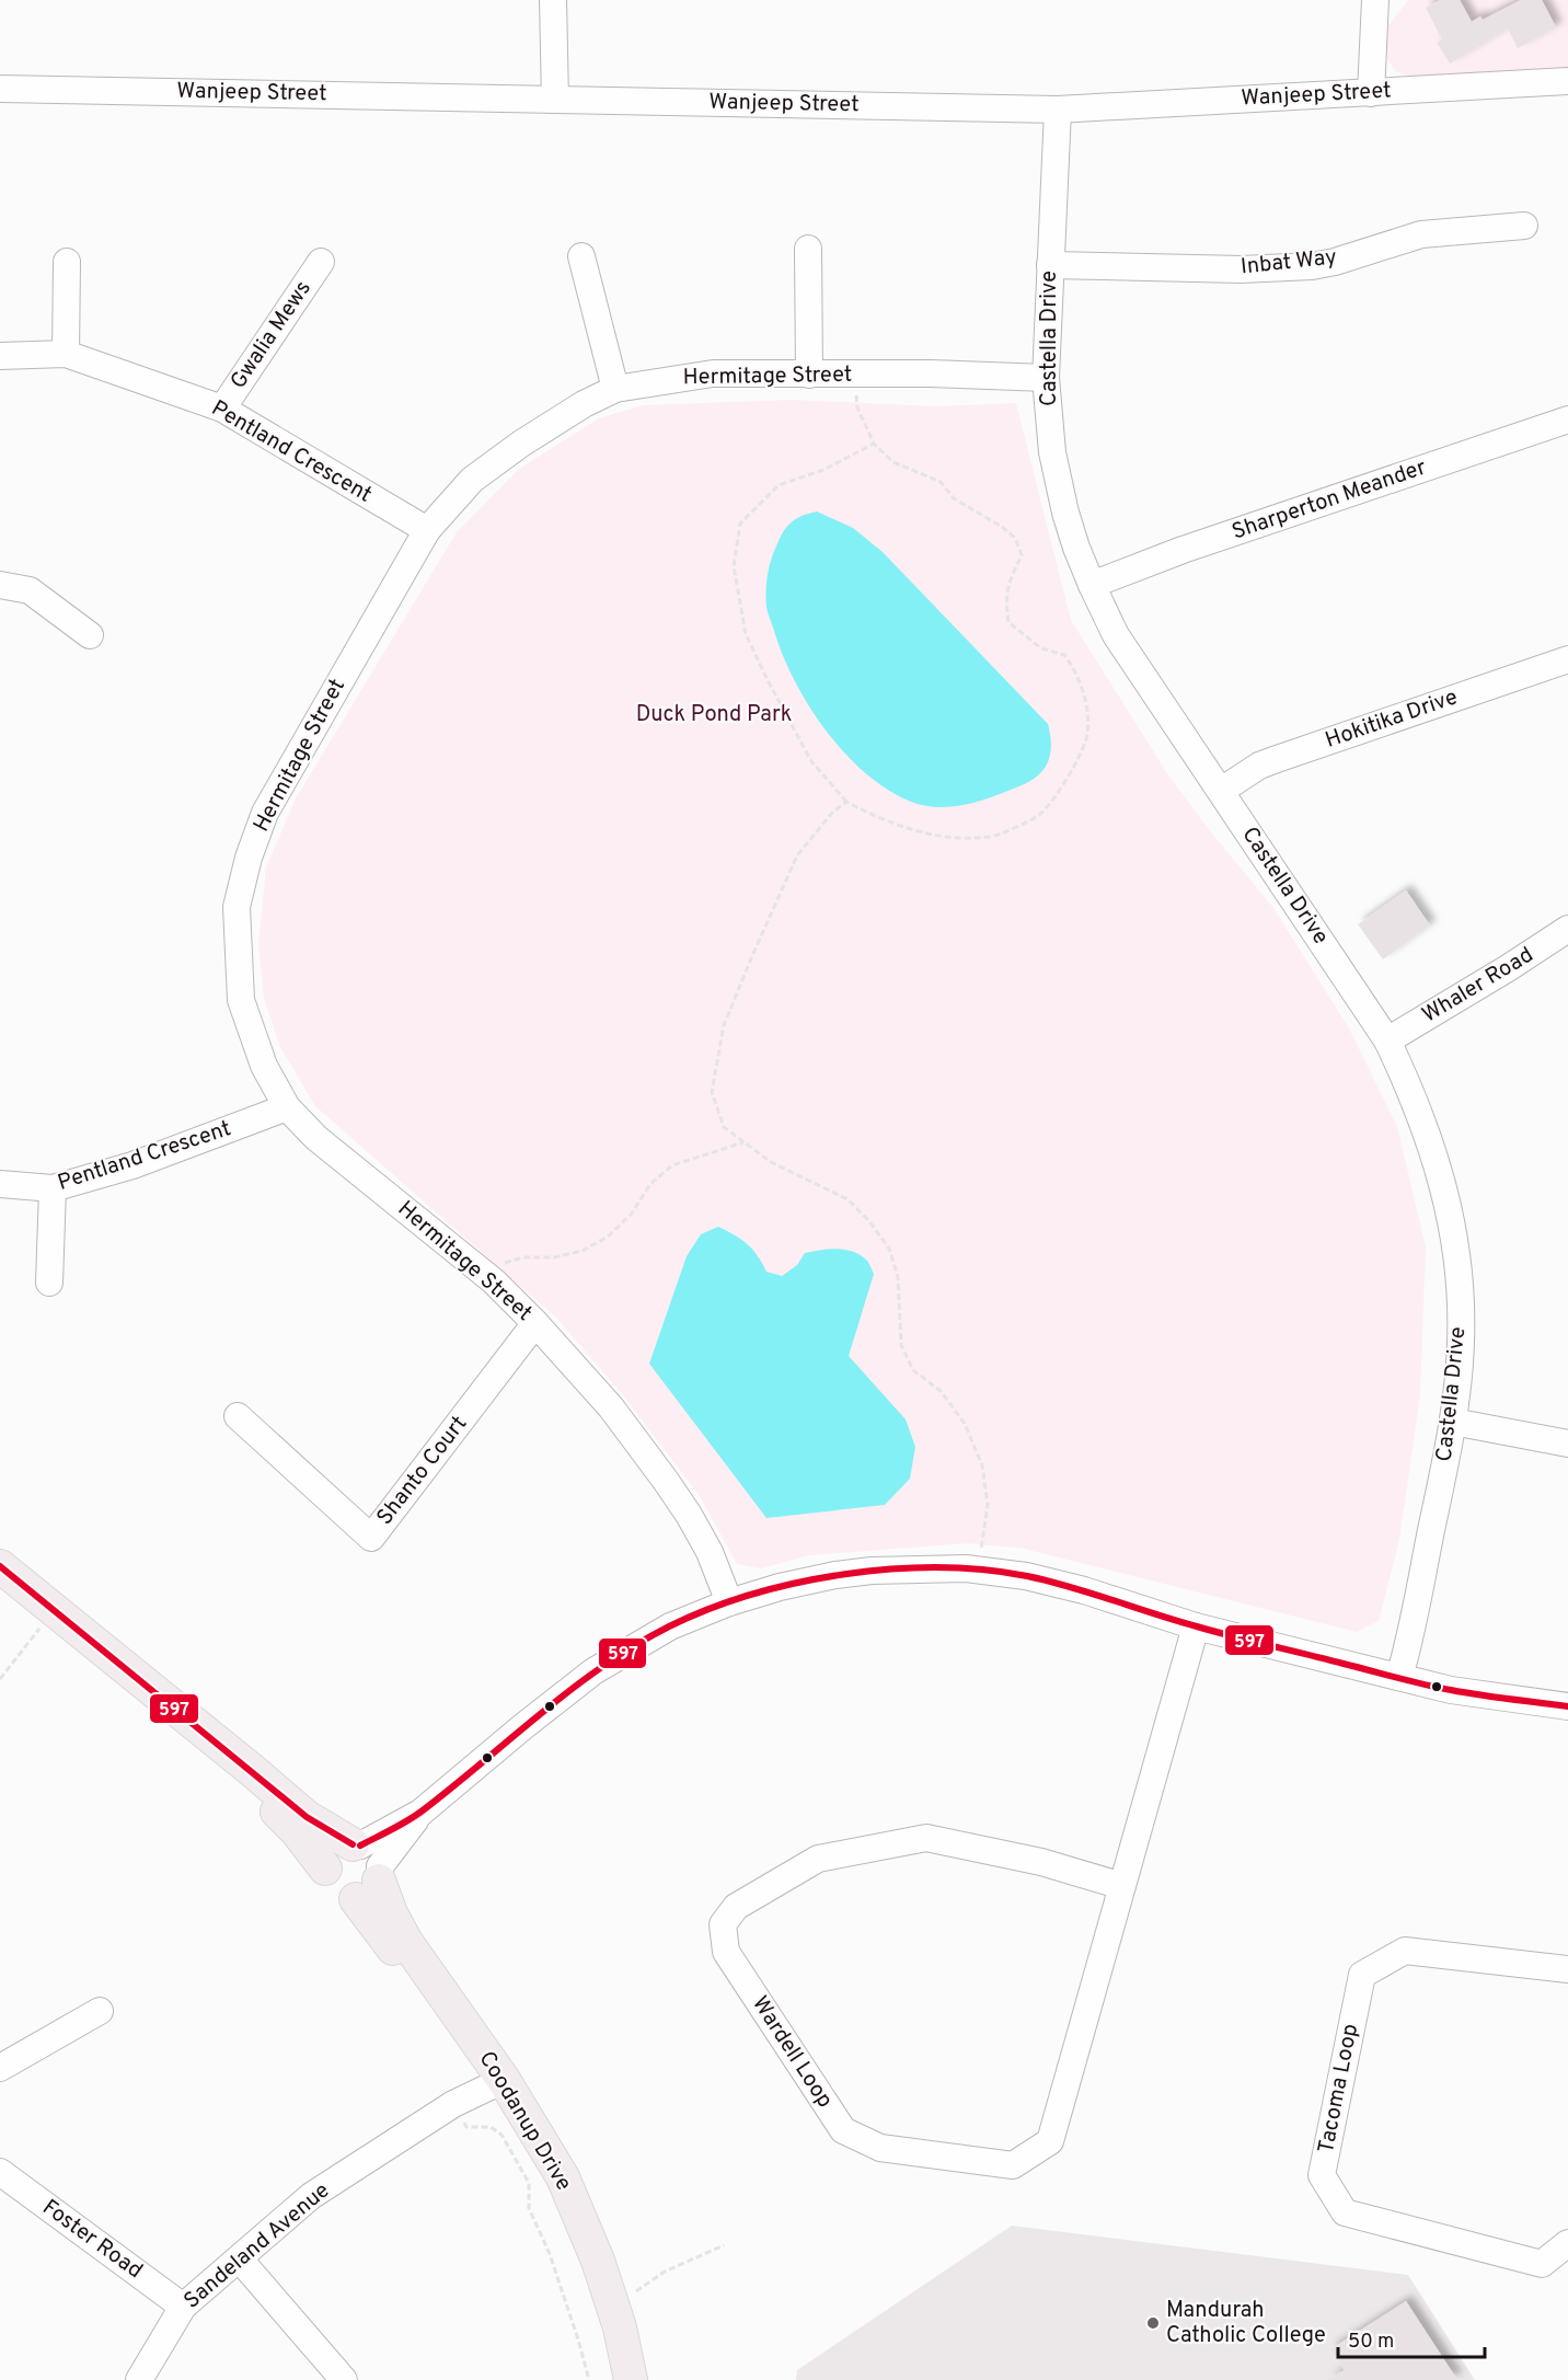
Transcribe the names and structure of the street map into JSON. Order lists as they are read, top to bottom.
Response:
{
  "streets": {
    "main road": ["Coodanup Drive"],
    "street": [
      "Wanjeep Street",
      "Inbat Way",
      "Gwalia Mews",
      "Castella Drive",
      "Hermitage Street",
      "Pentland Crescent",
      "Sharperton Meander",
      "Hokitika Drive",
      "Whaler Road",
      "Shanto Court",
      "Wardell Loop",
      "Tacoma Loop",
      "Foster Road",
      "Sandeland Avenue"
    ]
  },
  "crossings": [
    ["Wanjeep Street", "Castella Drive"],
    ["Inbat Way", "Castella Drive"],
    ["Gwalia Mews", "Pentland Crescent"],
    ["Castella Drive", "Hermitage Street"],
    ["Castella Drive", "Sharperton Meander"],
    ["Castella Drive", "Hokitika Drive"],
    ["Castella Drive", "Whaler Road"],
    ["Hermitage Street", "Pentland Crescent"],
    ["Hermitage Street", "Shanto Court"],
    ["Coodanup Drive", "Sandeland Avenue"],
    ["Foster Road", "Sandeland Avenue"]
  ],
  "parks": ["Duck Pond Park"],
  "places": ["Mandurah Catholic College"],
  "lines": ["transit line 597"],
  "scale_bar": "50 m"
}
